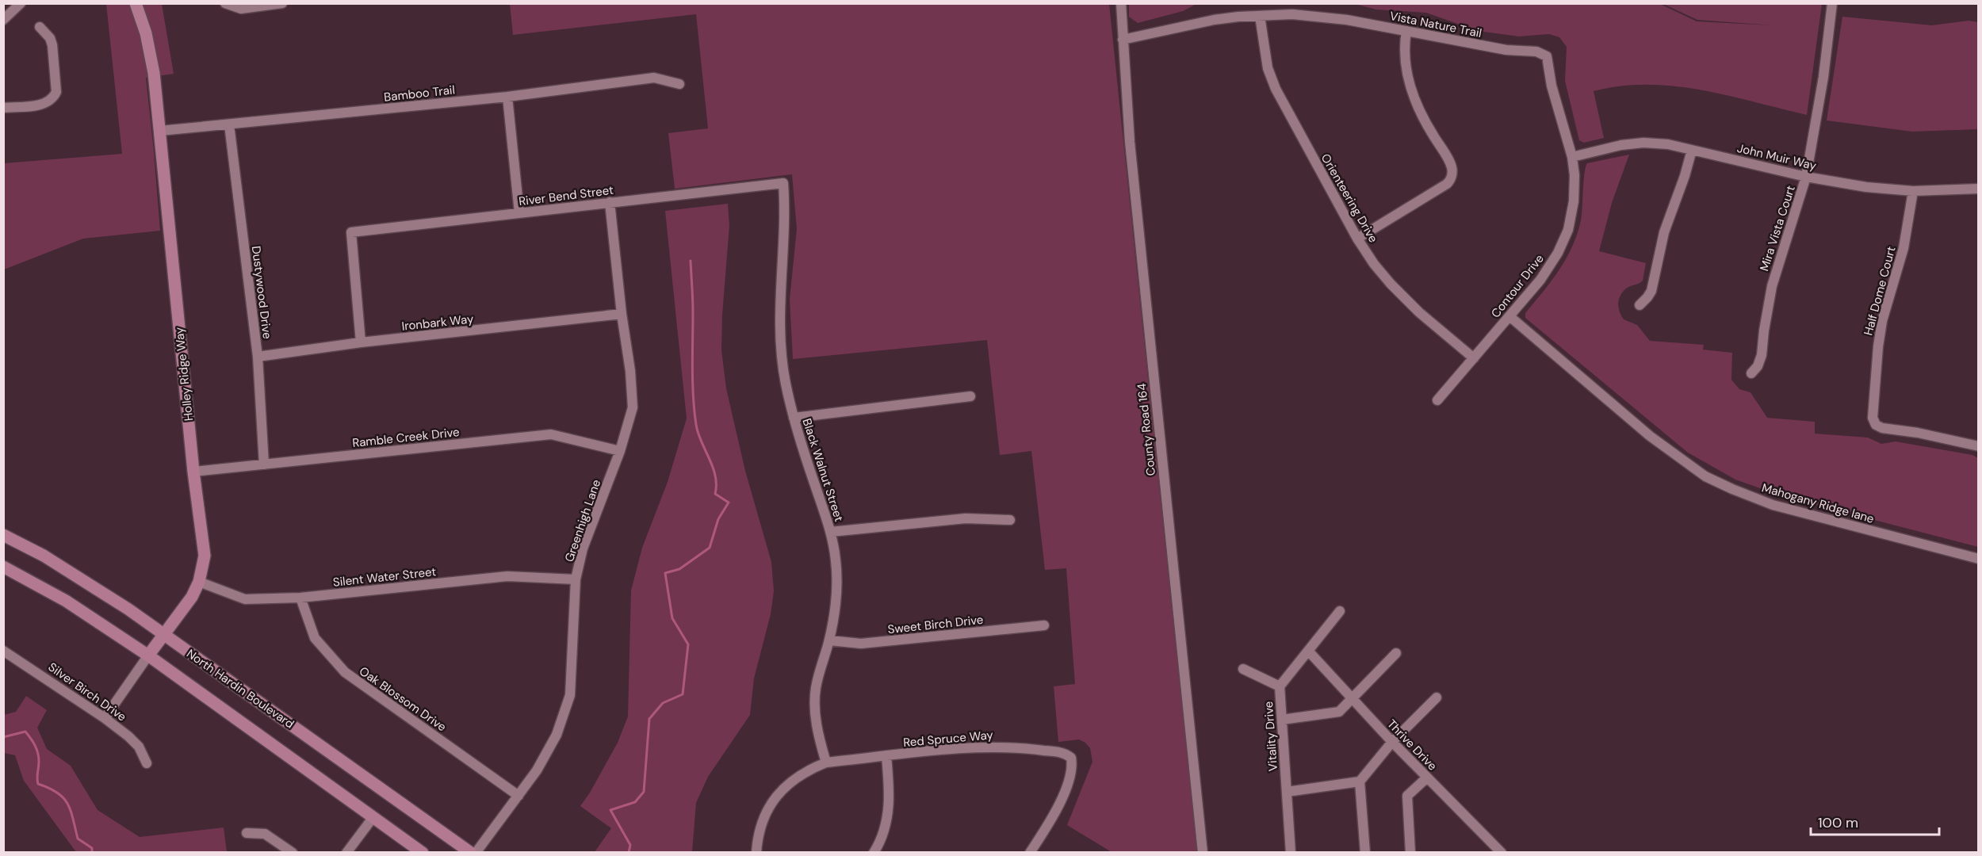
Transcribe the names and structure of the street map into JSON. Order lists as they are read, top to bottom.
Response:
{
  "streets": {
    "street": [
      "Vista Nature Trail",
      "Bamboo Trail",
      "John Muir Way",
      "River Bend Street",
      "Orienteering Drive",
      "Mira Vista Court",
      "Contour Drive",
      "Half Dome Court",
      "Dustywood Drive",
      "Ironbark Way",
      "Holley Ridge Way",
      "County Road 164",
      "Ramble Creek Drive",
      "Black Walnut Street",
      "Mahogany Ridge lane",
      "Greenhigh Lane",
      "Silent Water Street",
      "Sweet Birch Drive",
      "North Hardin Boulevard",
      "Silver Birch Drive",
      "Oak Blossom Drive",
      "Vitality Drive",
      "Red Spruce Way",
      "Thrive Drive"
    ]
  },
  "crossings": [
    ["Vista Nature Trail", "Orienteering Drive"],
    ["Vista Nature Trail", "Contour Drive"],
    ["Vista Nature Trail", "County Road 164"],
    ["Bamboo Trail", "Dustywood Drive"],
    ["Bamboo Trail", "Holley Ridge Way"],
    ["John Muir Way", "Mira Vista Court"],
    ["John Muir Way", "Contour Drive"],
    ["John Muir Way", "Half Dome Court"],
    ["River Bend Street", "Ironbark Way"],
    ["River Bend Street", "Black Walnut Street"],
    ["River Bend Street", "Greenhigh Lane"],
    ["Orienteering Drive", "Contour Drive"],
    ["Contour Drive", "Mahogany Ridge lane"],
    ["Dustywood Drive", "Ironbark Way"],
    ["Dustywood Drive", "Ramble Creek Drive"],
    ["Ironbark Way", "Greenhigh Lane"],
    ["Holley Ridge Way", "Ramble Creek Drive"],
    ["Holley Ridge Way", "Silent Water Street"],
    ["Holley Ridge Way", "North Hardin Boulevard"],
    ["Holley Ridge Way", "Silver Birch Drive"],
    ["Ramble Creek Drive", "Greenhigh Lane"],
    ["Black Walnut Street", "Sweet Birch Drive"],
    ["Black Walnut Street", "Red Spruce Way"],
    ["Greenhigh Lane", "Silent Water Street"],
    ["Greenhigh Lane", "Oak Blossom Drive"],
    ["Silent Water Street", "Oak Blossom Drive"],
    ["Vitality Drive", "Thrive Drive"]
  ],
  "scale_bar": "100 m"
}
